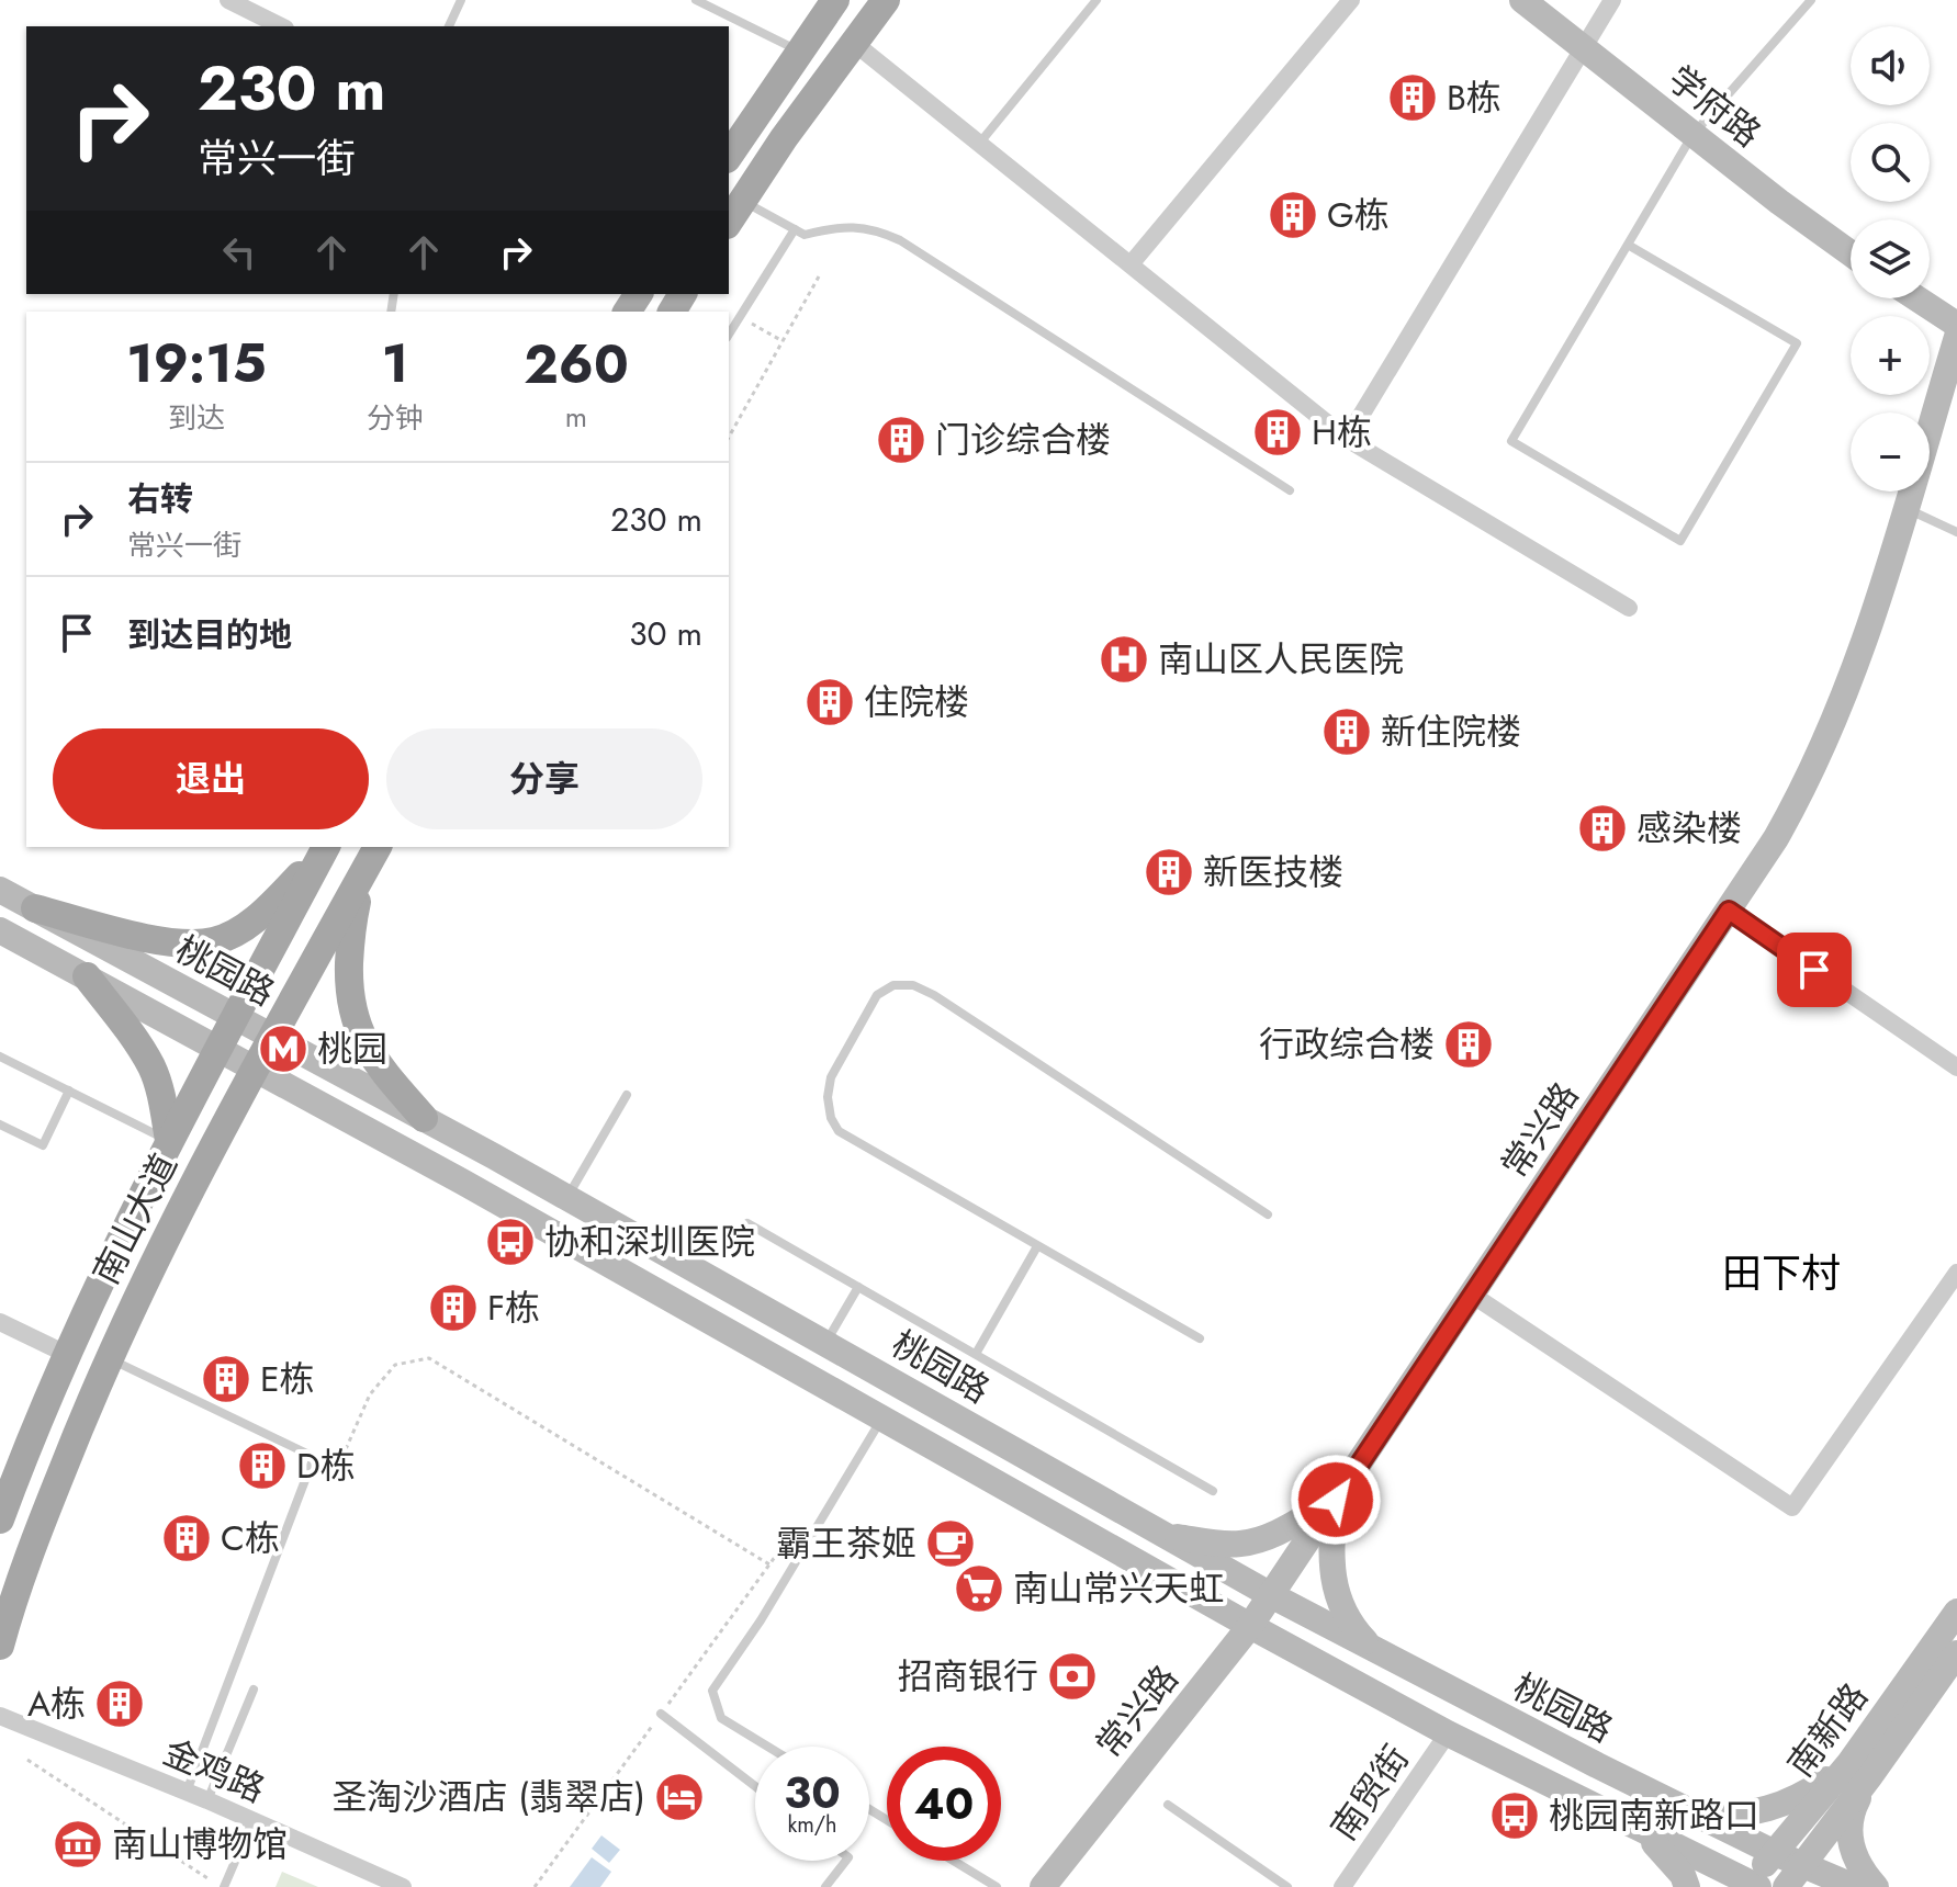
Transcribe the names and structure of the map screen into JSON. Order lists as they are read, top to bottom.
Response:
{
  "streets": {
    "main road": [
      "学府路",
      "桃园路",
      "常兴路",
      "南山大道",
      "南新路"
    ],
    "street": ["金鸡路", "南贸街"]
  },
  "crossings": [
    ["桃园路", "常兴路"],
    ["桃园路", "南山大道"],
    ["桃园路", "南新路"],
    ["桃园路", "南贸街"]
  ],
  "districts": ["田下村"],
  "places": {
    "building": [
      "B栋",
      "G栋",
      "H栋",
      "门诊综合楼",
      "住院楼",
      "新住院楼",
      "感染楼",
      "新医技楼",
      "行政综合楼",
      "F栋",
      "E栋",
      "D栋",
      "C栋",
      "A栋"
    ],
    "hospital": ["南山区人民医院"],
    "metro station": ["桃园"],
    "bus stop": ["协和深圳医院", "桃园南新路口"],
    "cafe": ["霸王茶姬"],
    "supermarket": ["南山常兴天虹"],
    "bank": ["招商银行"],
    "hotel": ["圣淘沙酒店 (翡翠店)"],
    "museum": ["南山博物馆"]
  },
  "page": {
    "map_buttons": ["+", "−"],
    "turn": ["230 m", "常兴一街"],
    "eta": [
      "19:15",
      "到达",
      "1",
      "分钟",
      "260",
      "m"
    ],
    "list": [
      {
        "name": "右转",
        "note": "常兴一街",
        "value": "230 m"
      },
      {
        "name": "到达目的地",
        "value": "30 m"
      }
    ],
    "buttons": ["退出", "分享"],
    "speed": "30 km/h",
    "limit": "40"
  }
}
